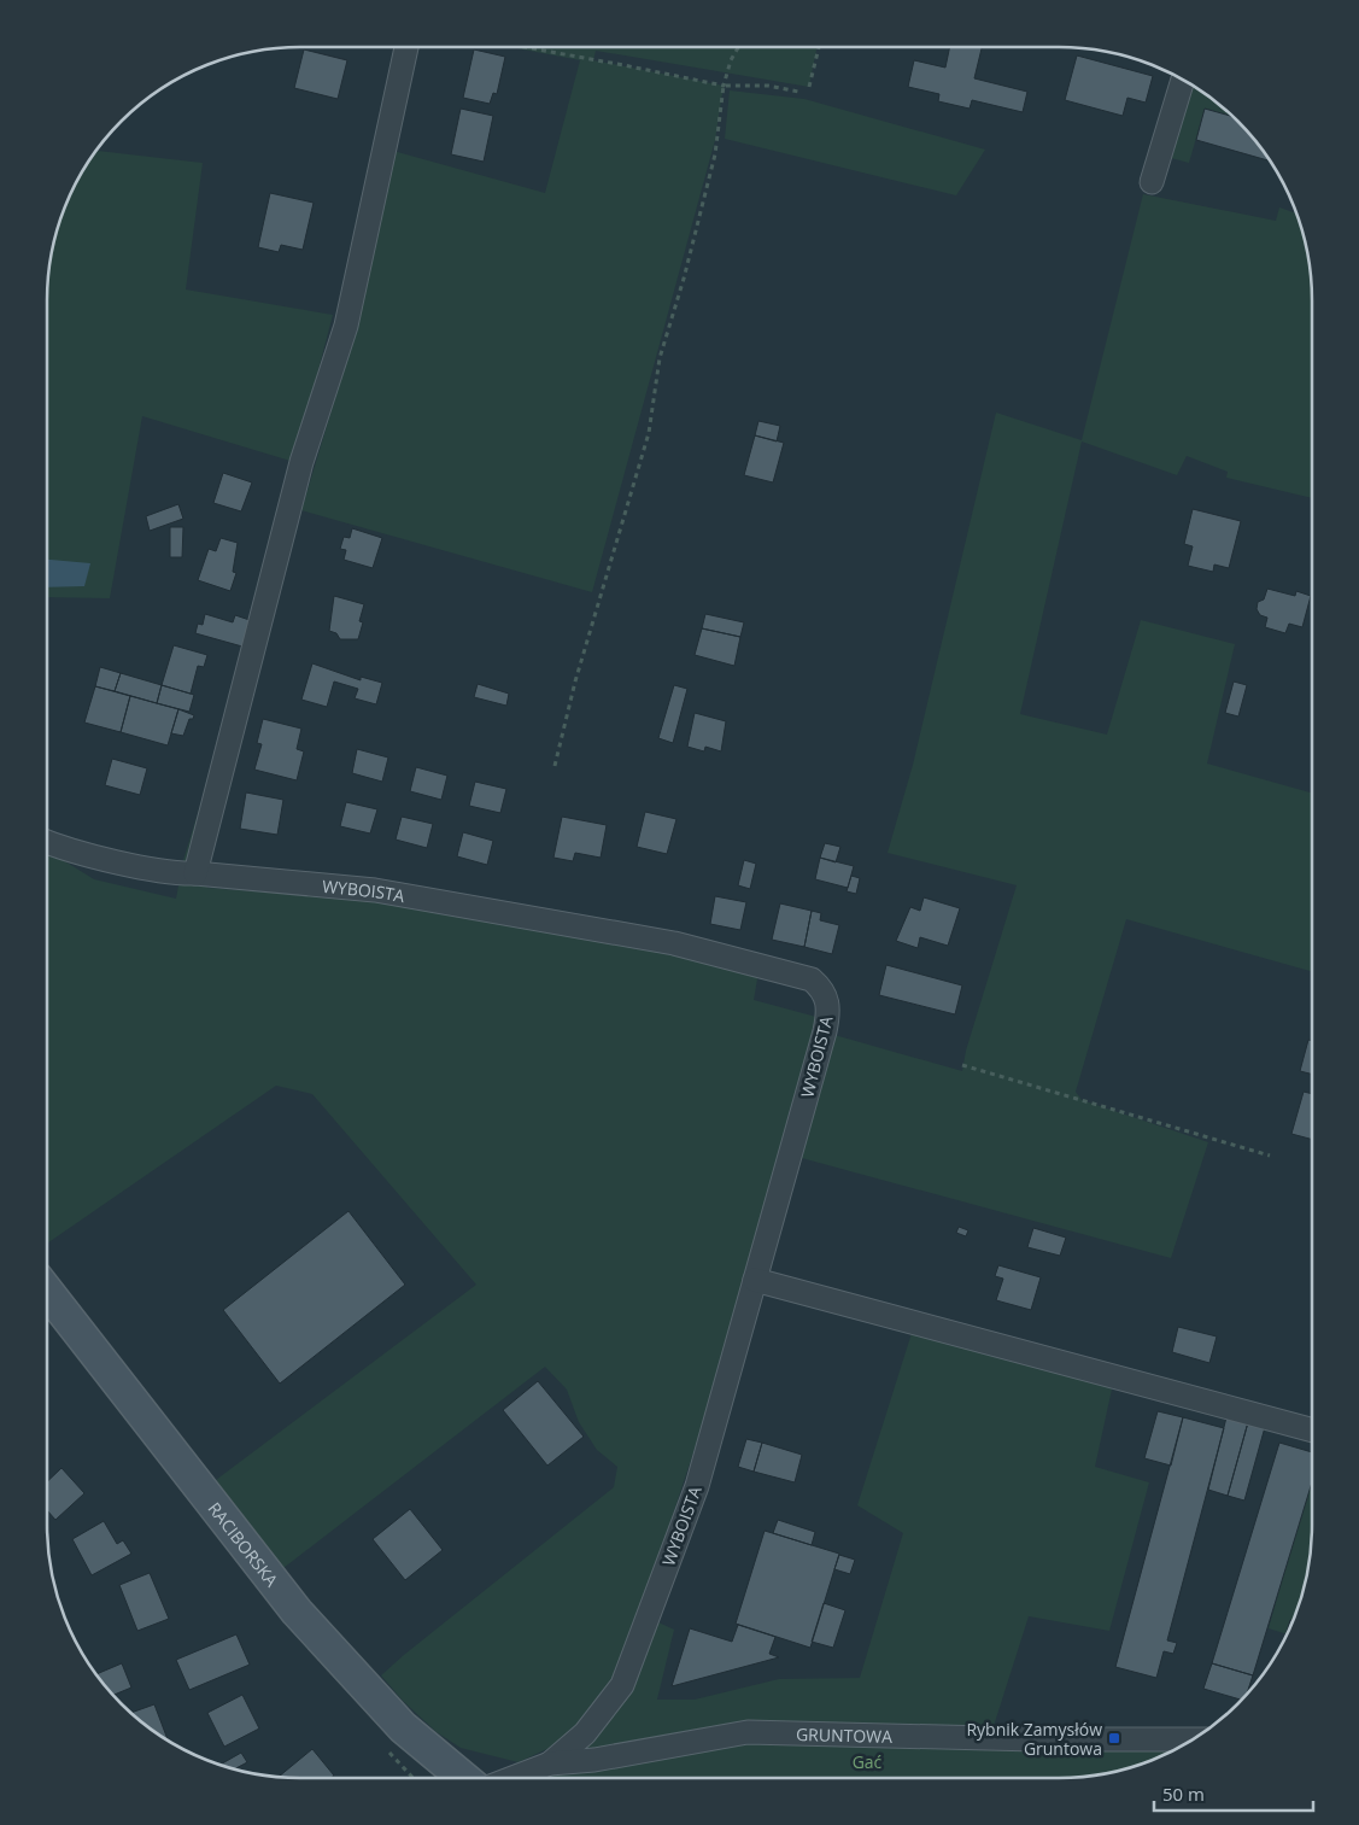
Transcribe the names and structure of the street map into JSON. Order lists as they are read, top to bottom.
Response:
{
  "streets": {
    "main road": ["RACIBORSKA"],
    "street": ["WYBOISTA", "GRUNTOWA"]
  },
  "crossings": [
    ["WYBOISTA", "GRUNTOWA"]
  ],
  "parks": ["Gać"],
  "places": {
    "transit": ["Rybnik Zamysłów Gruntowa"]
  },
  "scale_bar": "50 m"
}
